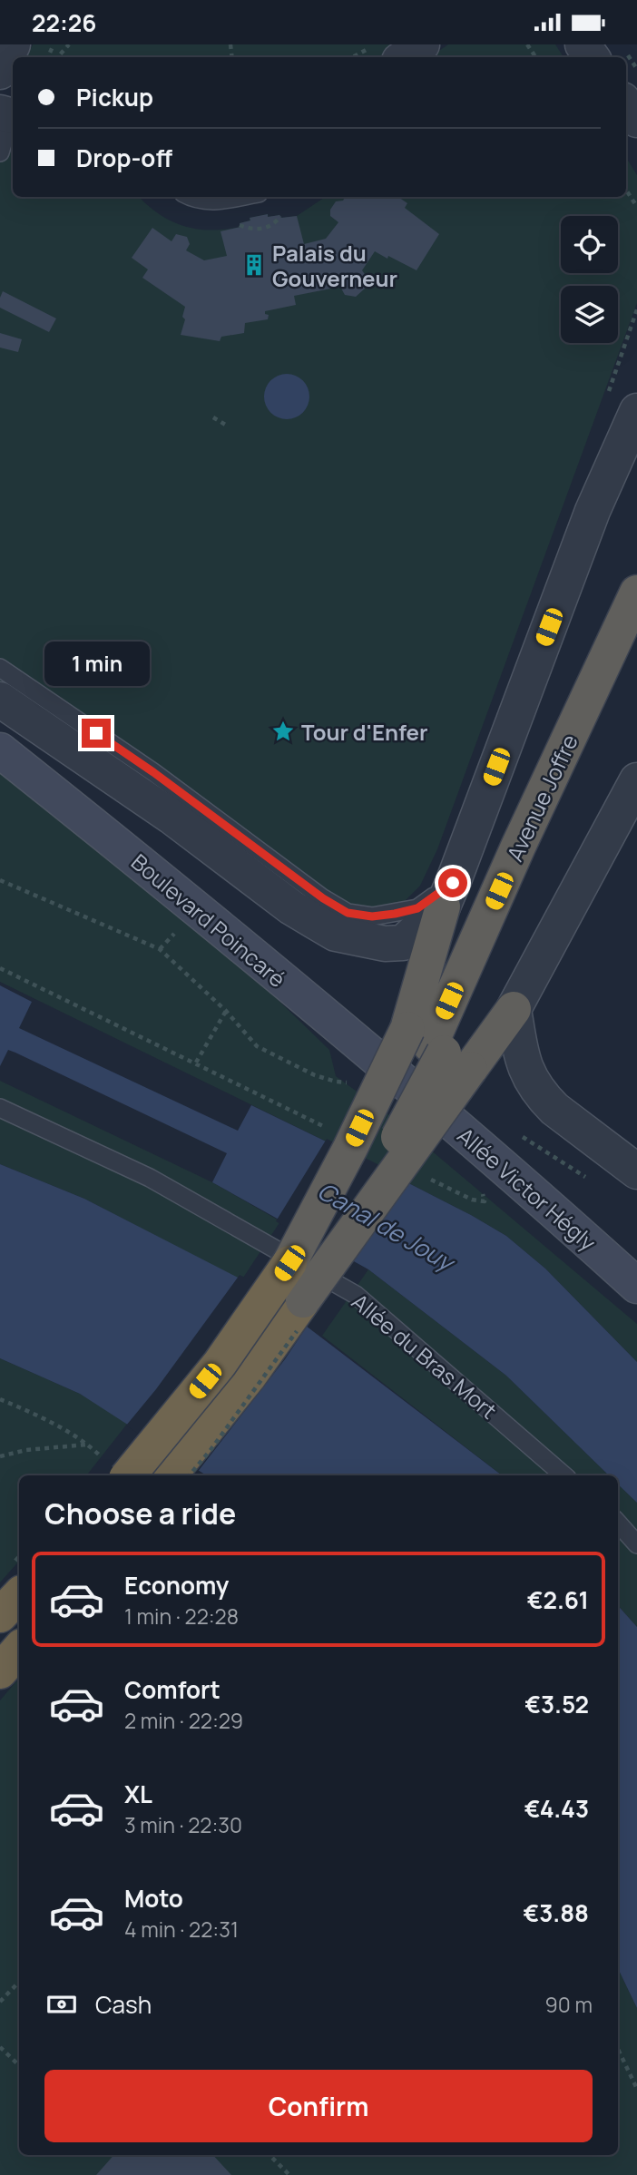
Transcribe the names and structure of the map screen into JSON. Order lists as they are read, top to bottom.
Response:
{
  "streets": {
    "highway": ["Avenue Joffre"],
    "main road": ["Boulevard Poincaré", "Allée Victor Hégly"],
    "lane": ["Allée du Bras Mort"]
  },
  "crossings": [
    ["Boulevard Poincaré", "Allée Victor Hégly"]
  ],
  "water": ["Canal de Jouy"],
  "places": {
    "building": ["Palais du Gouverneur"],
    "place": ["Tour d'Enfer"]
  },
  "page": {
    "status": "22:26",
    "banner": ["Pickup", "Drop-off"],
    "bubble": "1 min",
    "heading": "Choose a ride",
    "list": [
      {
        "name": "Economy",
        "note": "1 min · 22:28",
        "value": "€2.61"
      },
      {
        "name": "Comfort",
        "note": "2 min · 22:29",
        "value": "€3.52"
      },
      {
        "name": "XL",
        "note": "3 min · 22:30",
        "value": "€4.43"
      },
      {
        "name": "Moto",
        "note": "4 min · 22:31",
        "value": "€3.88"
      }
    ],
    "pay": ["Cash", "90 m"],
    "buttons": "Confirm"
  }
}
